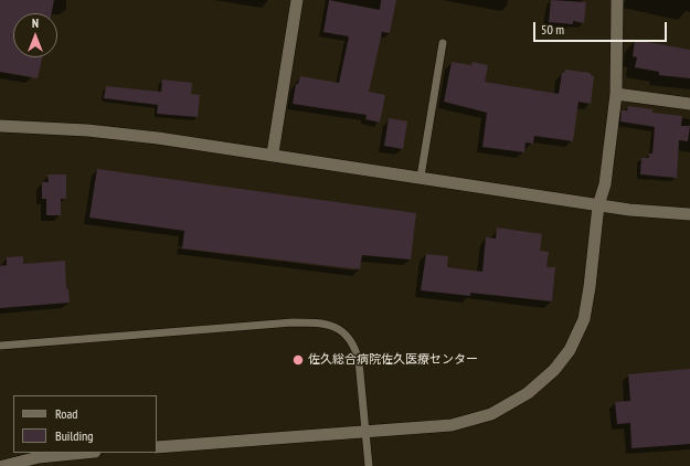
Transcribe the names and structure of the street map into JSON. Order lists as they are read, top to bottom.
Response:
{
  "places": ["佐久総合病院佐久医療センター"],
  "legend": ["Road", "Building"],
  "scale_bar": "50 m",
  "north": "top"
}
